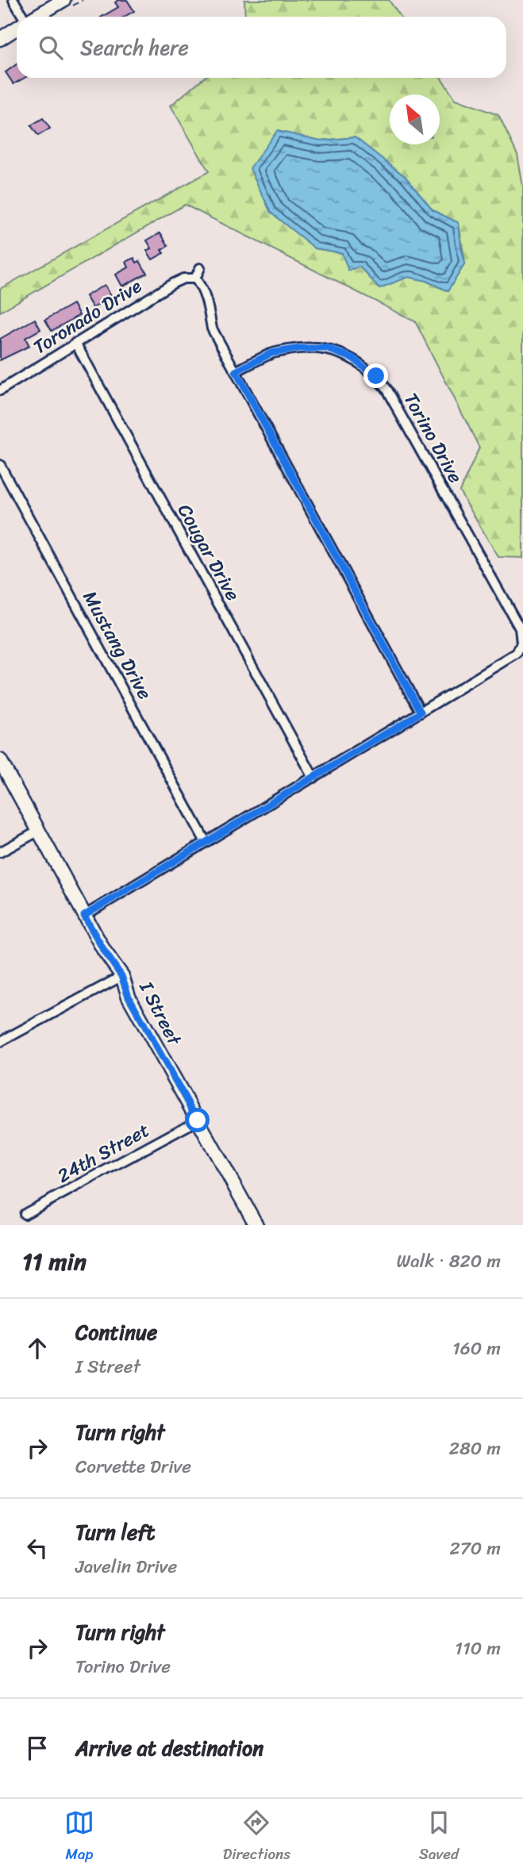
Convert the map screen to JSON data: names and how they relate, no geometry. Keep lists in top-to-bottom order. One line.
{"streets":{"street":["Toronado Drive","Torino Drive","Cougar Drive","Mustang Drive","I Street","24th Street"]},"crossings":[["Toronado Drive","Cougar Drive"],["I Street","24th Street"]],"north":"top left","page":{"search":"Search here","heading":["11 min","Walk · 820 m"],"list":[["Continue","I Street","160 m"],["Turn right","Corvette Drive","280 m"],["Turn left","Javelin Drive","270 m"],["Turn right","Torino Drive","110 m"],"Arrive at destination"],"nav":["Map","Directions","Saved"]}}
